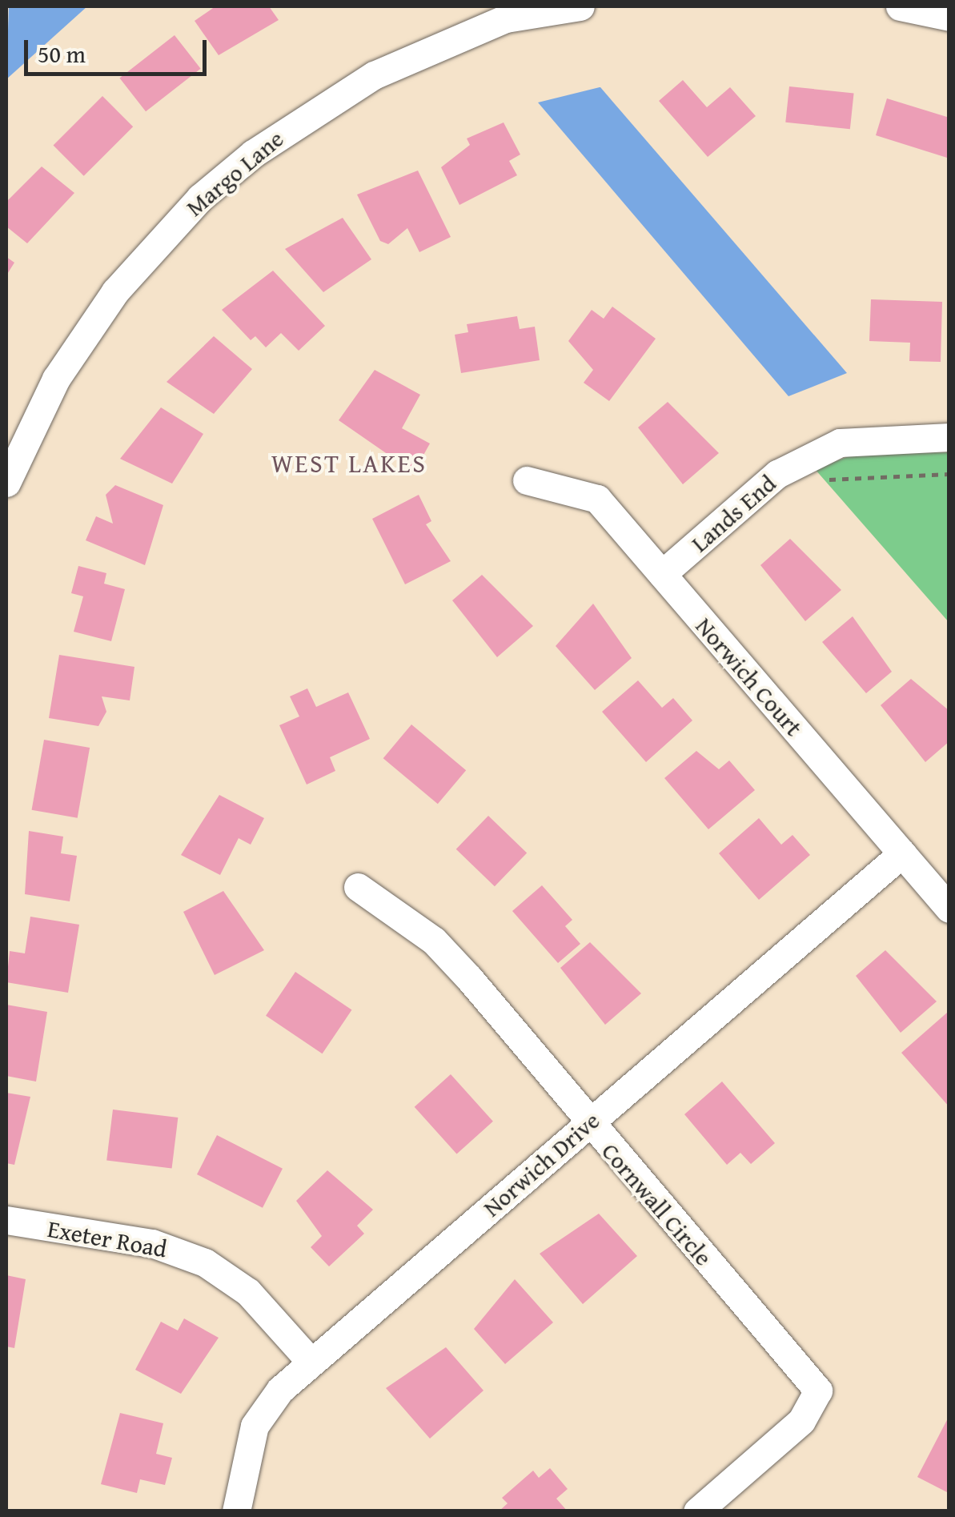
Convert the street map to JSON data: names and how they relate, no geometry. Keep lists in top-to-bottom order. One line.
{"streets":{"street":["Margo Lane","Lands End","Norwich Court","Norwich Drive","Cornwall Circle","Exeter Road"]},"crossings":[["Lands End","Norwich Court"],["Norwich Court","Norwich Drive"],["Norwich Drive","Cornwall Circle"],["Norwich Drive","Exeter Road"]],"districts":["WEST LAKES"],"scale_bar":"50 m"}
